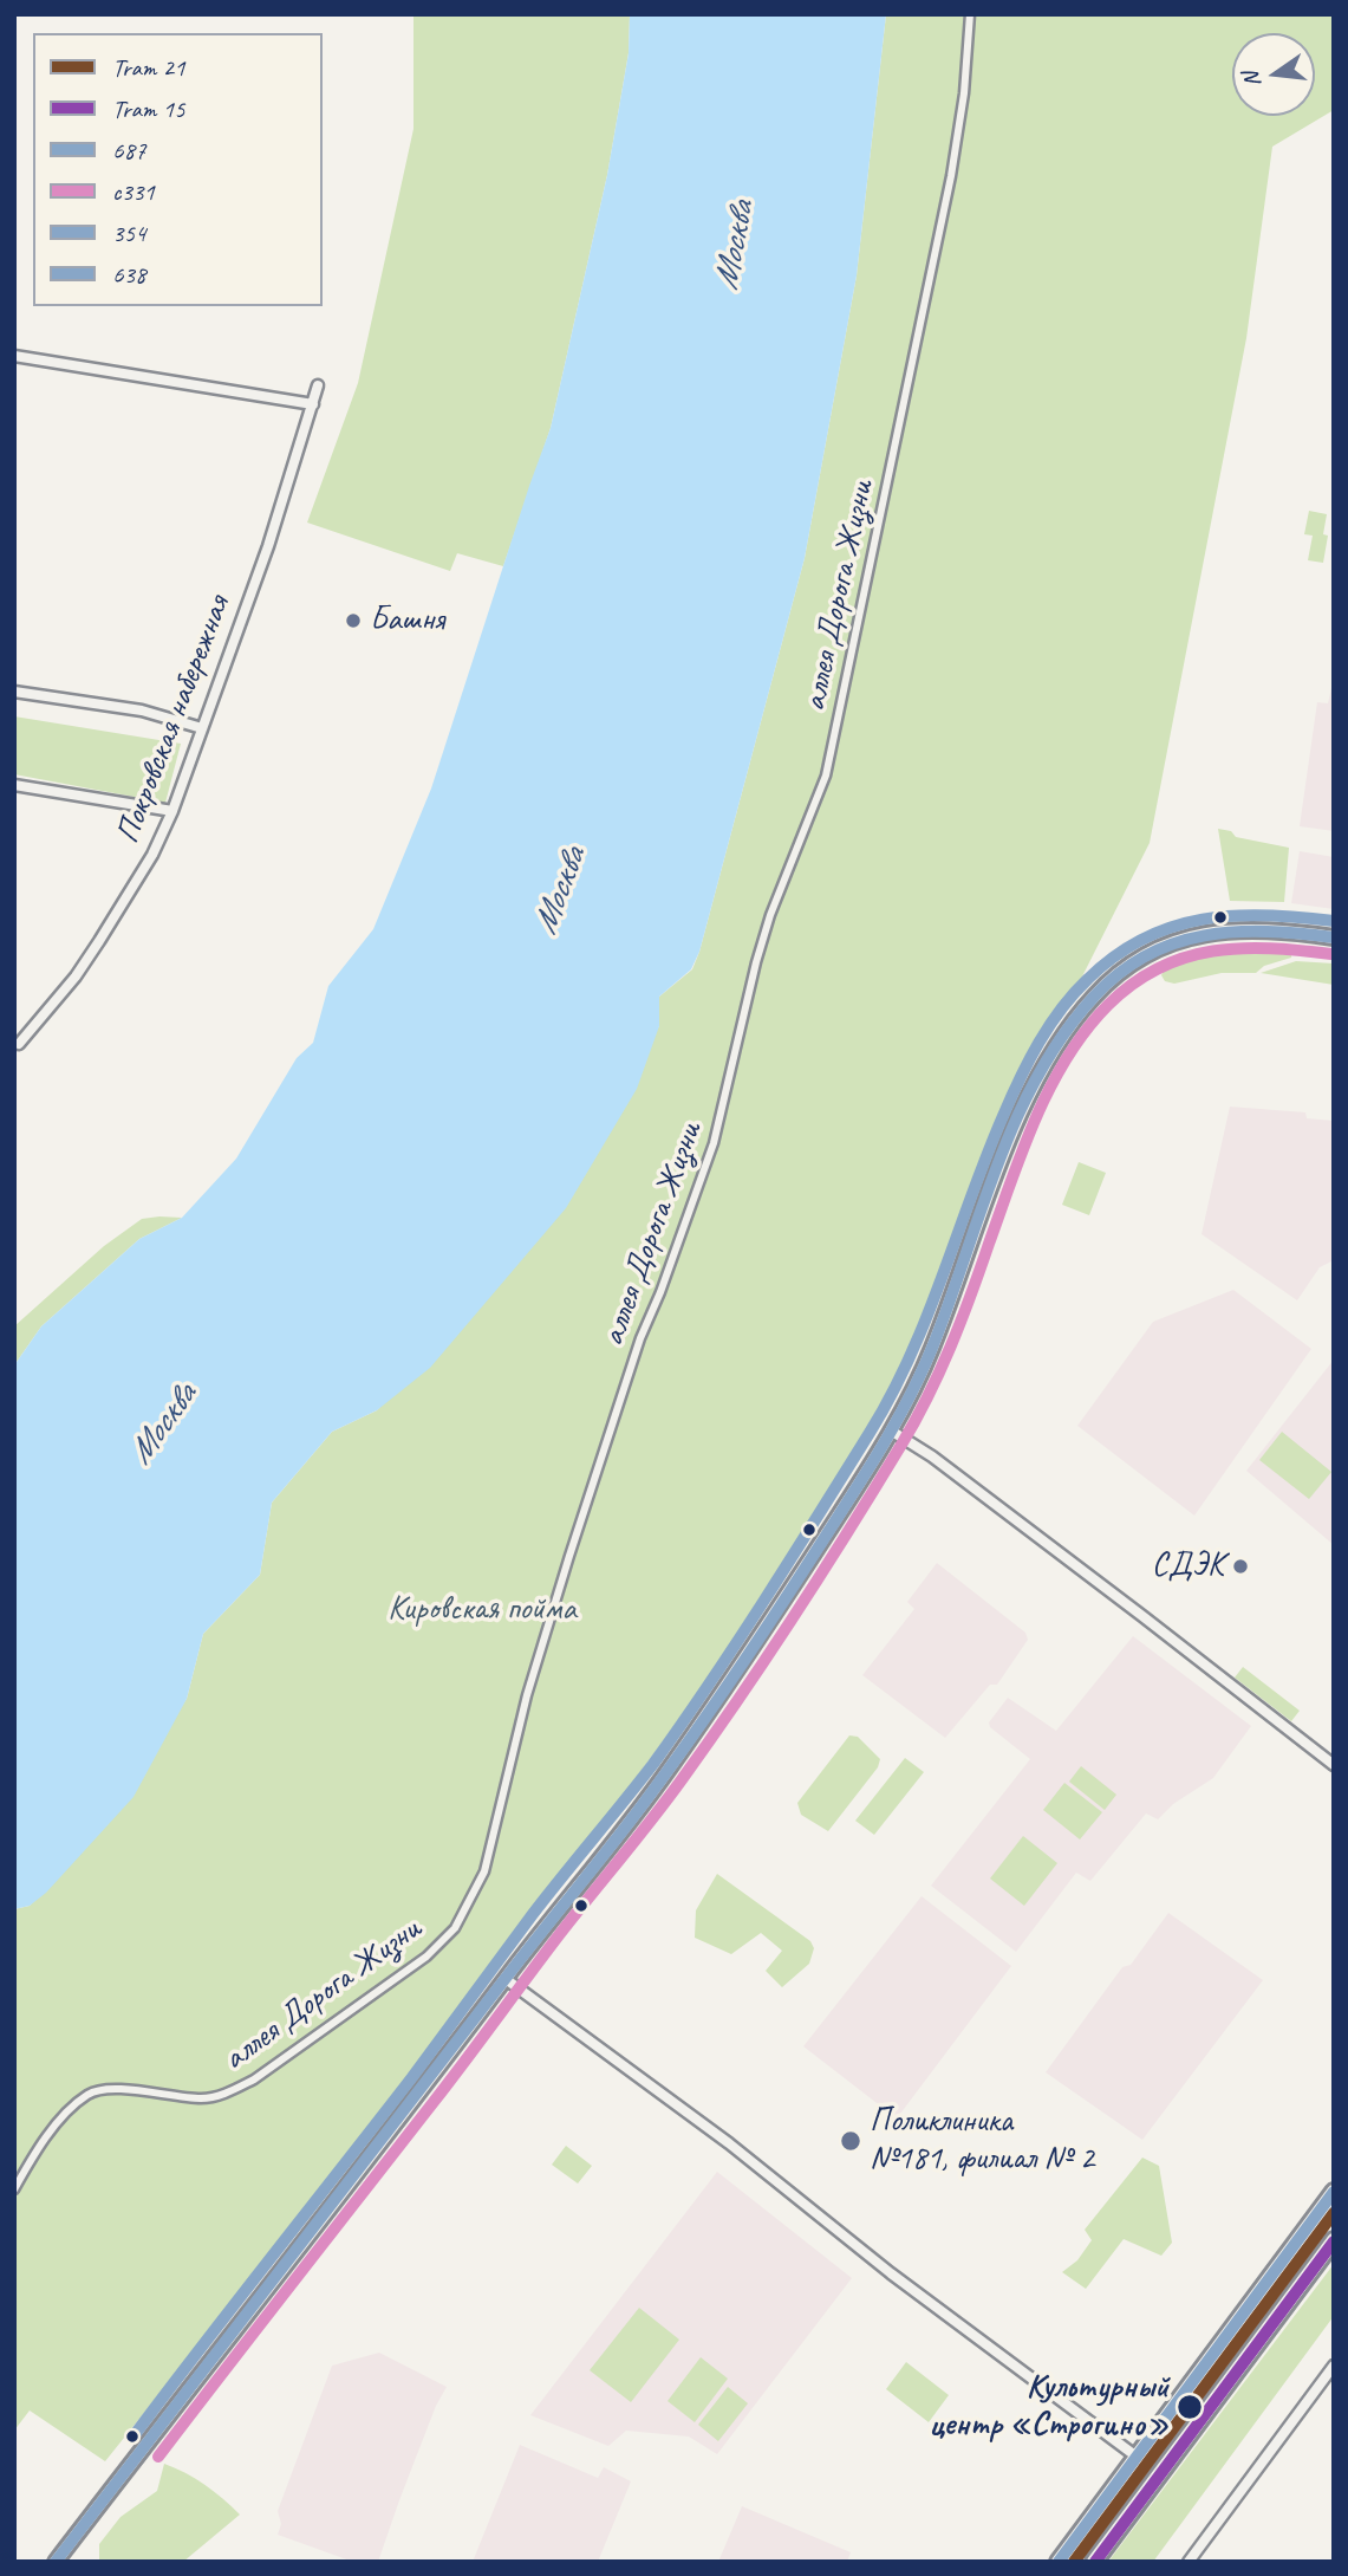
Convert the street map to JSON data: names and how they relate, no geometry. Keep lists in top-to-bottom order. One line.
{"streets":{"street":["аллея Дорога Жизни","Покровская набережная"]},"water":["Москва"],"parks":["Кировская пойма"],"places":["Башня","СДЭК","Поликлиника №181, филиал № 2","Культурный центр «Строгино»"],"lines":["transit line 354","transit line 687","transit line с331","transit line 638","tram line 21","tram line 15"],"legend":["Tram 21","Tram 15","687","с331","354","638"],"north":"left"}
